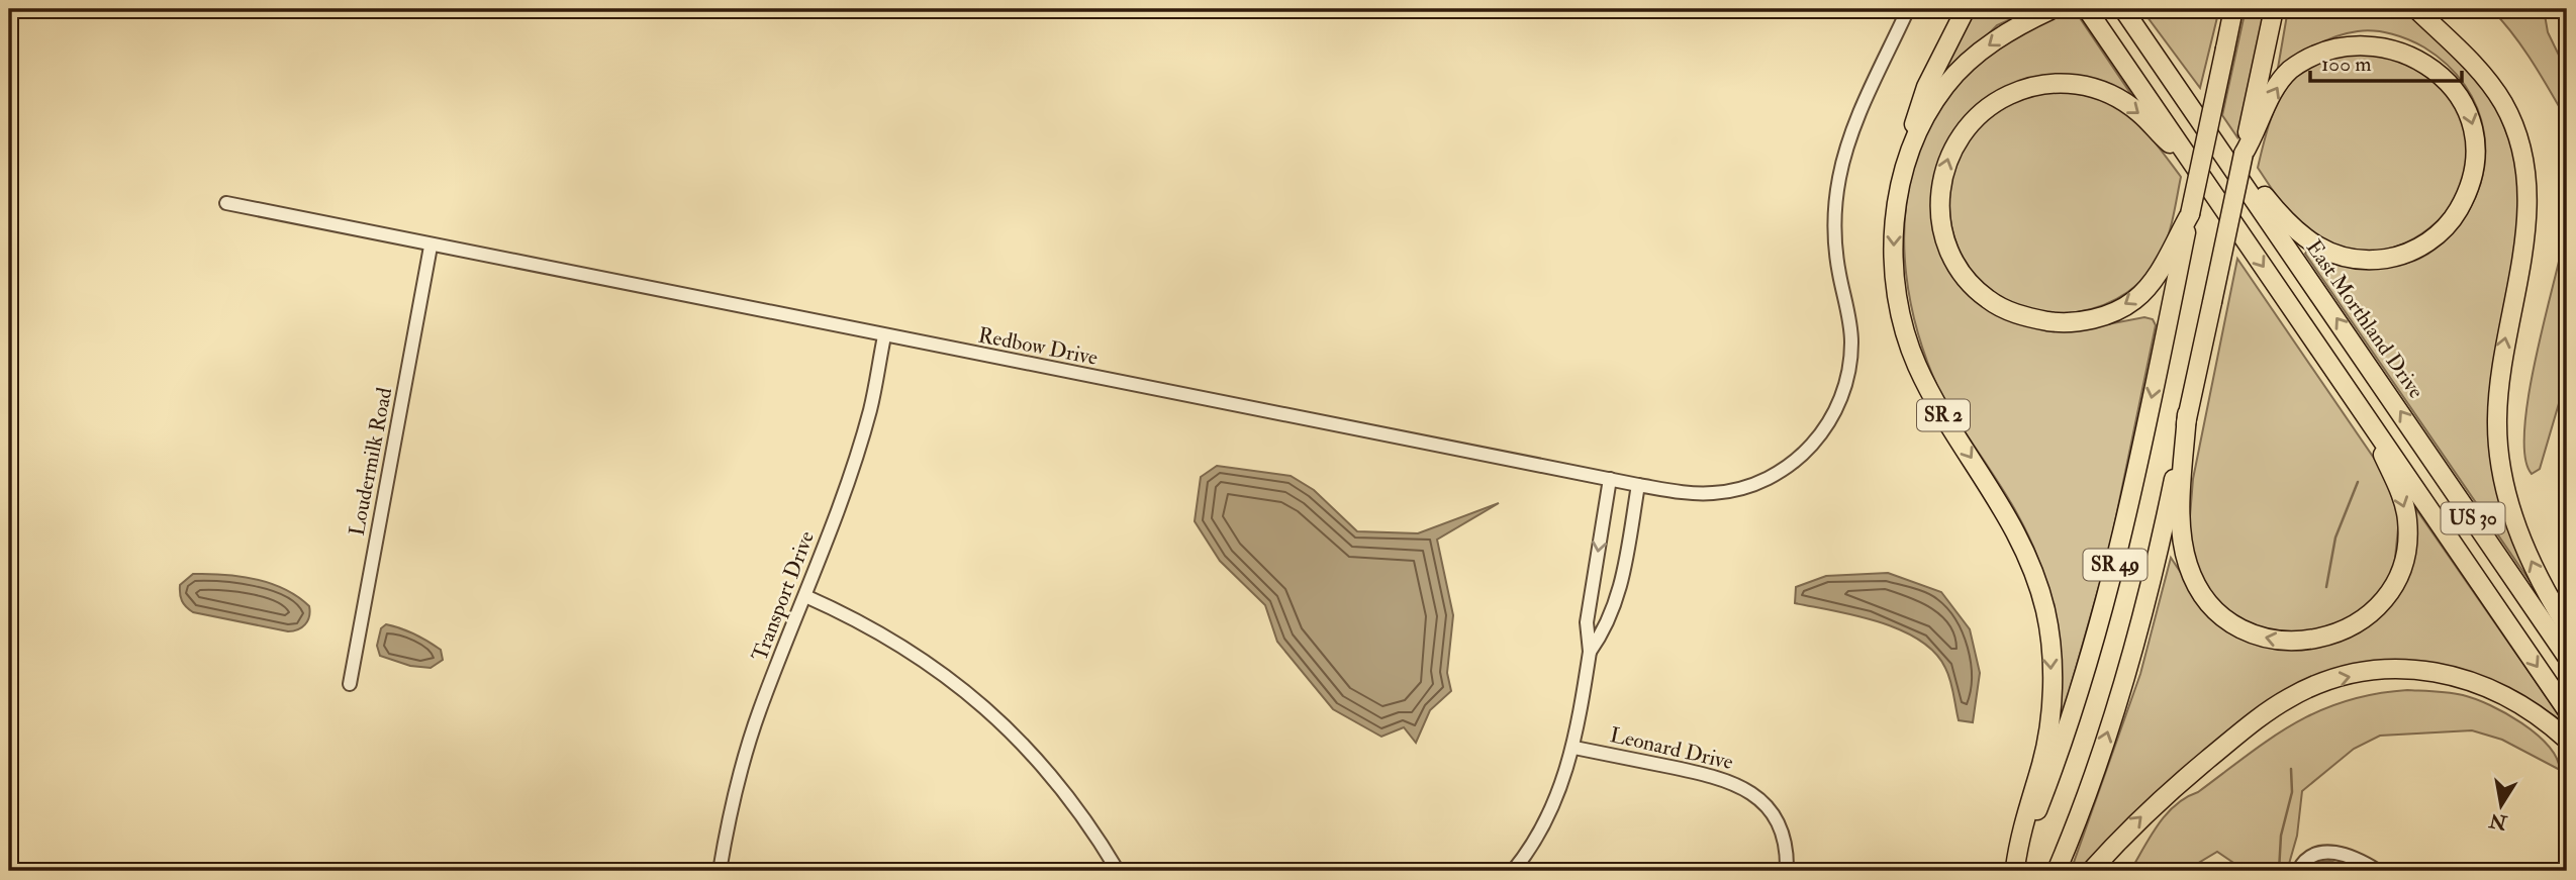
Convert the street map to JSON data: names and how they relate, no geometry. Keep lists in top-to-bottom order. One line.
{"streets":{"highway":["East Morthland Drive","SR 2","US 30","SR 49"],"street":["Redbow Drive","Loudermilk Road","Transport Drive","Leonard Drive"]},"crossings":[["Redbow Drive","Loudermilk Road"],["Redbow Drive","Transport Drive"],["SR 2","SR 49"]],"scale_bar":"100 m","north":"bottom"}
